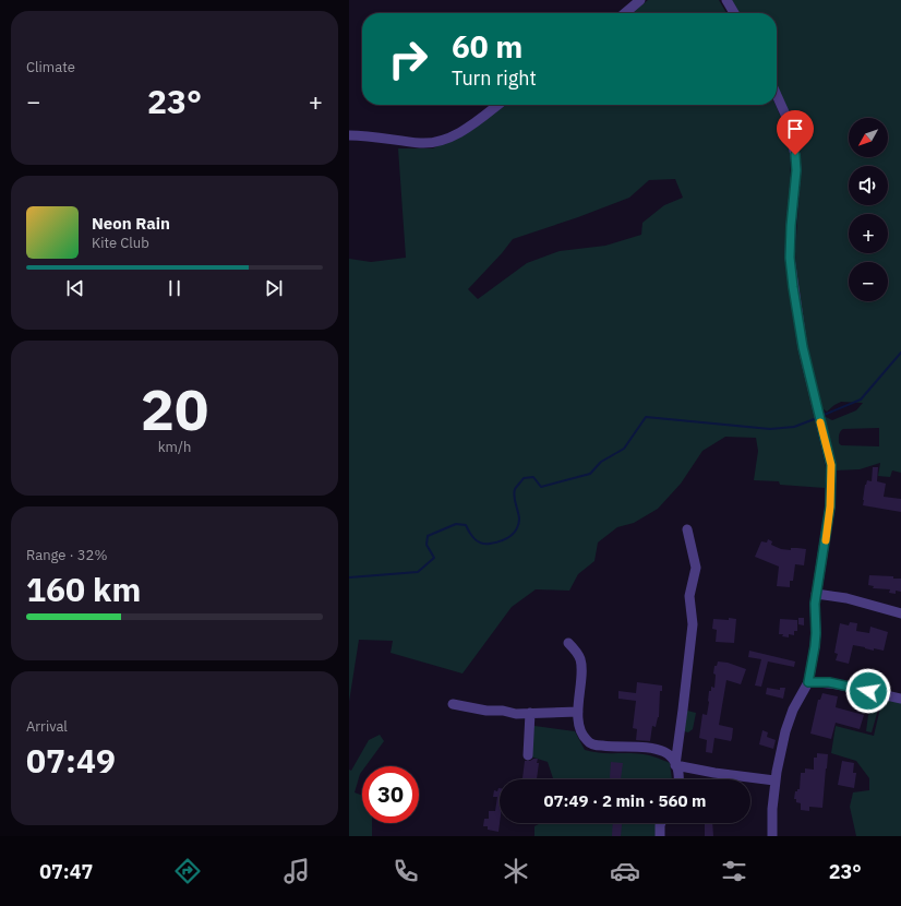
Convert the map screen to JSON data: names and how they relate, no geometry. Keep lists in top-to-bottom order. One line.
{"north":"bottom left","page":{"tile":["Climate",["20","km/h"],["Range · 32%","160 km"],["Arrival","07:49"]],"turn":["60 m","Turn right"],"heat":["−","23°","+"],"map_buttons":["+","−"],"song":["Neon Rain","Kite Club"],"limit":"30","trip":"07:49 · 2 min · 560 m","tabs":["07:47","23°"]}}
